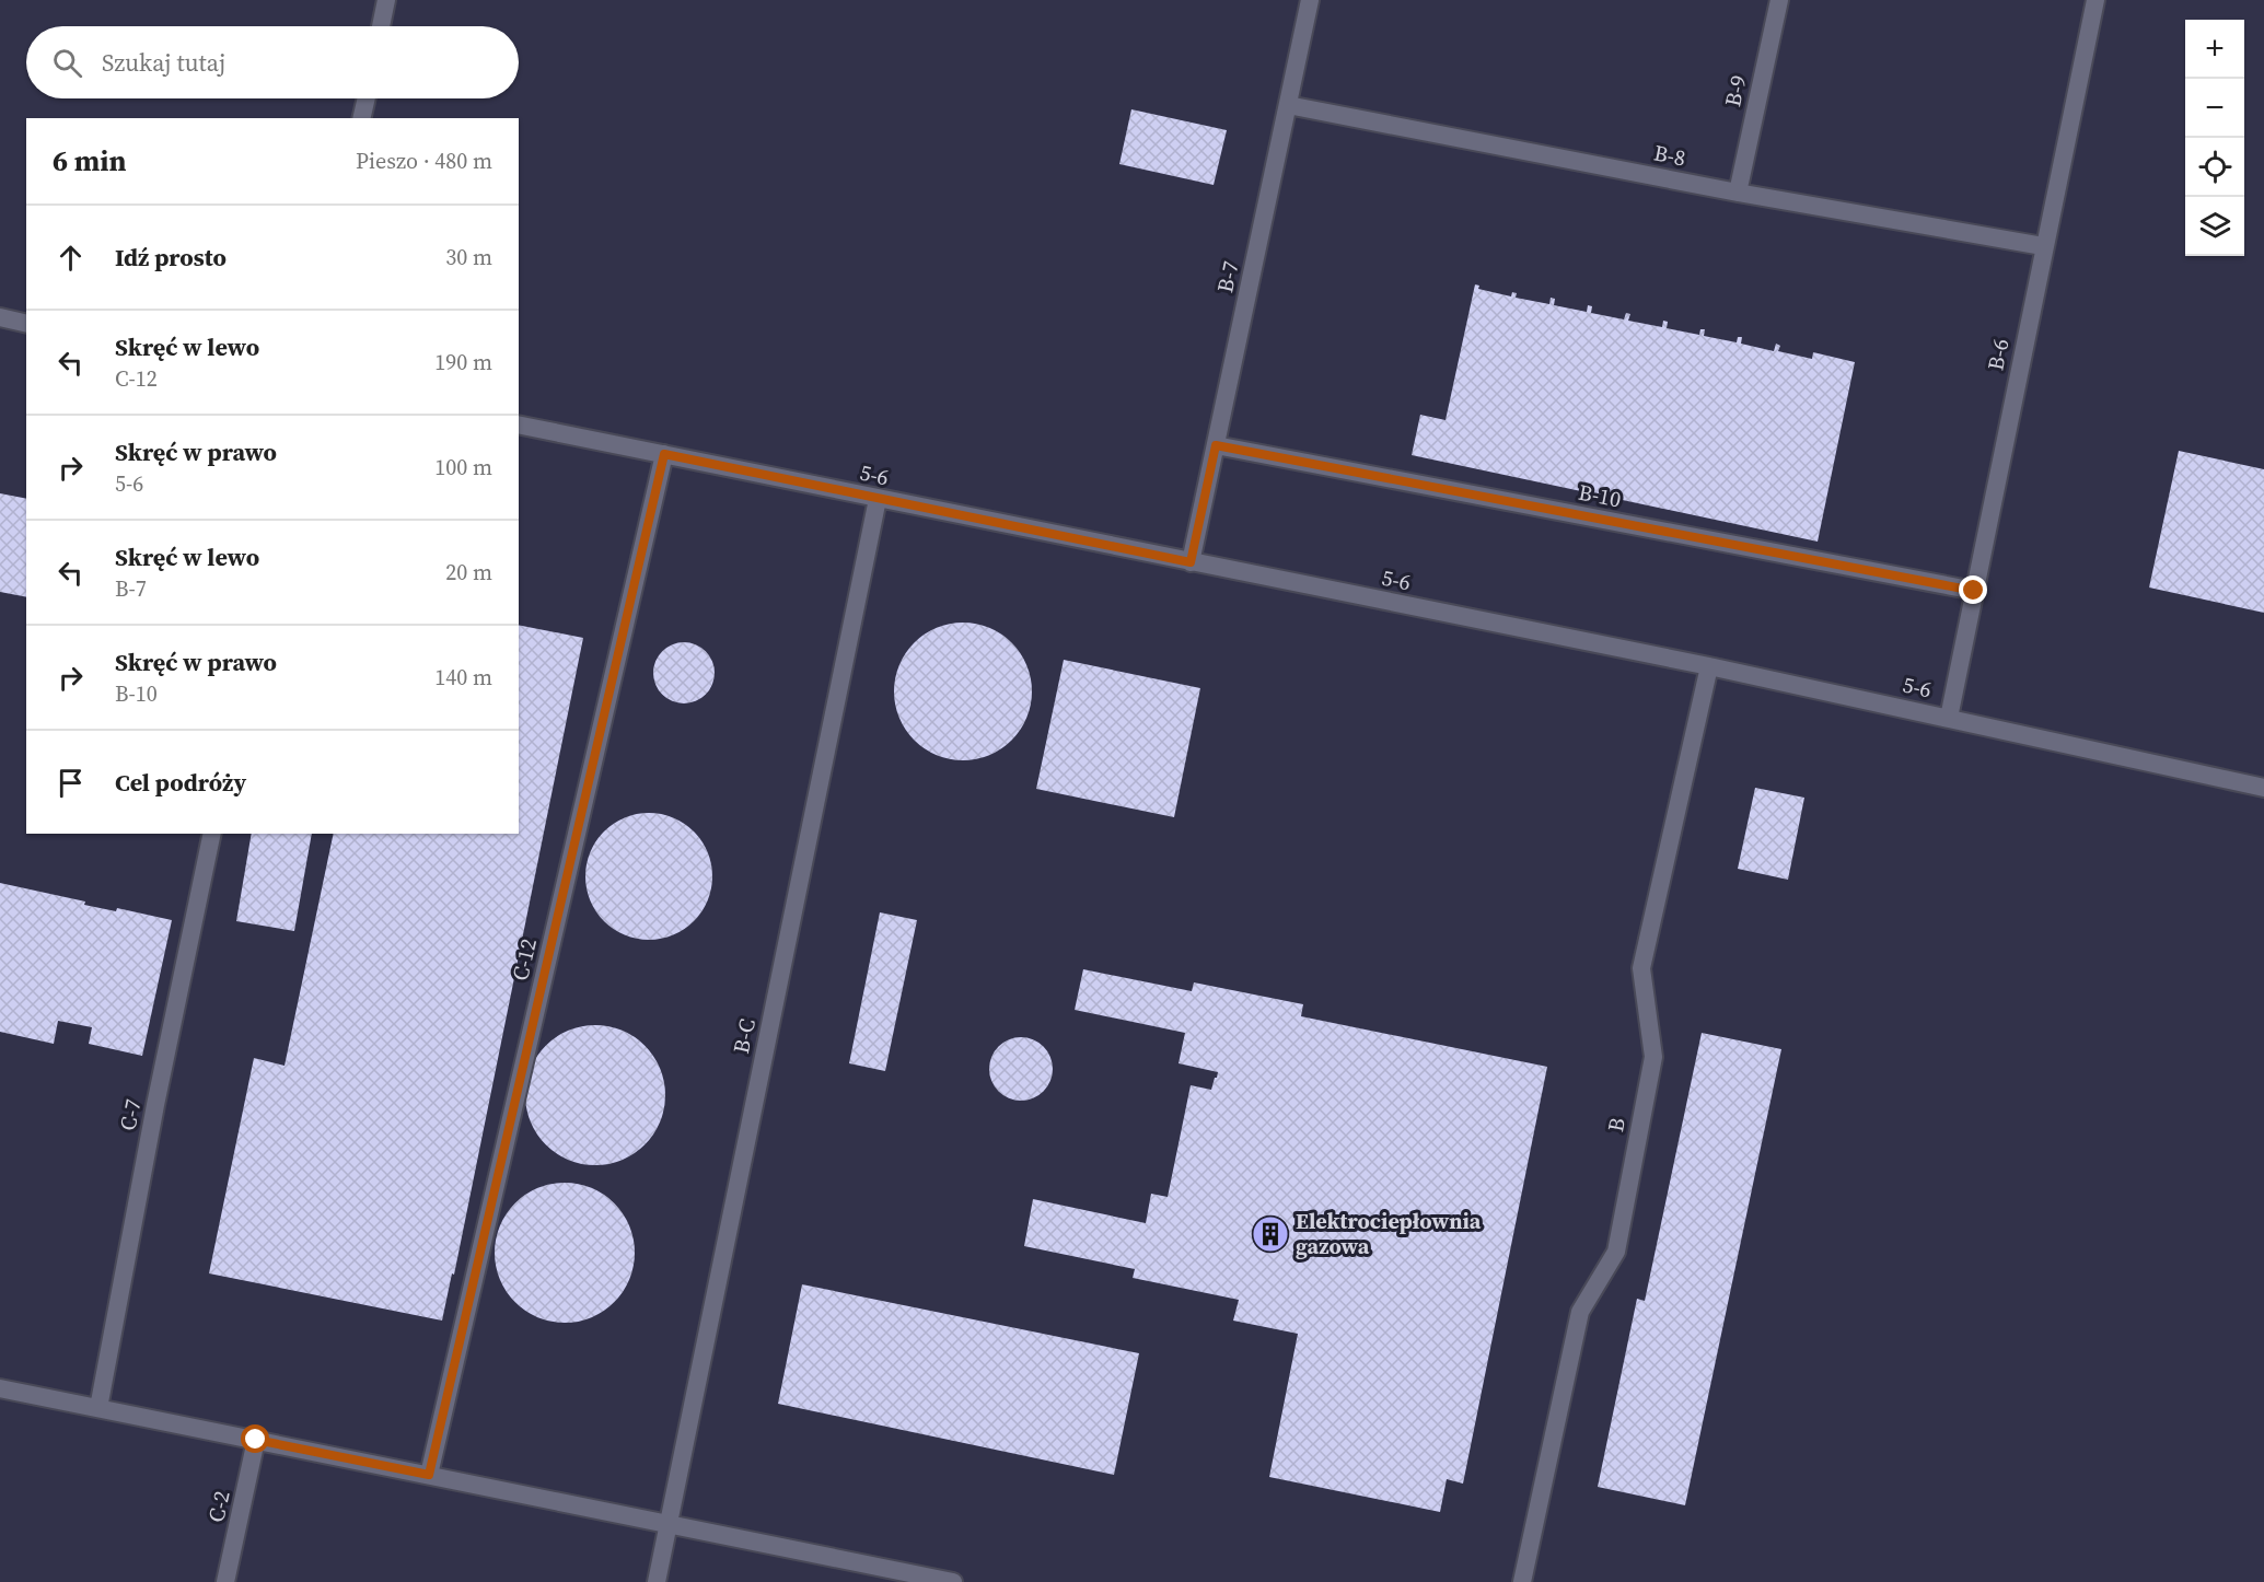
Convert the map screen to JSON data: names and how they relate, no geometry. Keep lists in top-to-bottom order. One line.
{"streets":{"lane":["B-9","B-8","B-7","B-6","5-6","B-10","C-12","B-C","C-7","B","C-2"]},"crossings":[["B-9","B-8"],["B-8","B-7"],["B-8","B-6"],["B-7","5-6"],["B-7","B-10"],["B-6","5-6"],["B-6","B-10"],["5-6","C-12"],["5-6","B-C"],["5-6","B"]],"places":{"building":["Elektrociepłownia gazowa"]},"page":{"map_buttons":["+","−"],"search":"Szukaj tutaj","heading":["6 min","Pieszo · 480 m"],"list":[["Idź prosto","30 m"],["Skręć w lewo","C-12","190 m"],["Skręć w prawo","5-6","100 m"],["Skręć w lewo","B-7","20 m"],["Skręć w prawo","B-10","140 m"],"Cel podróży"]}}
